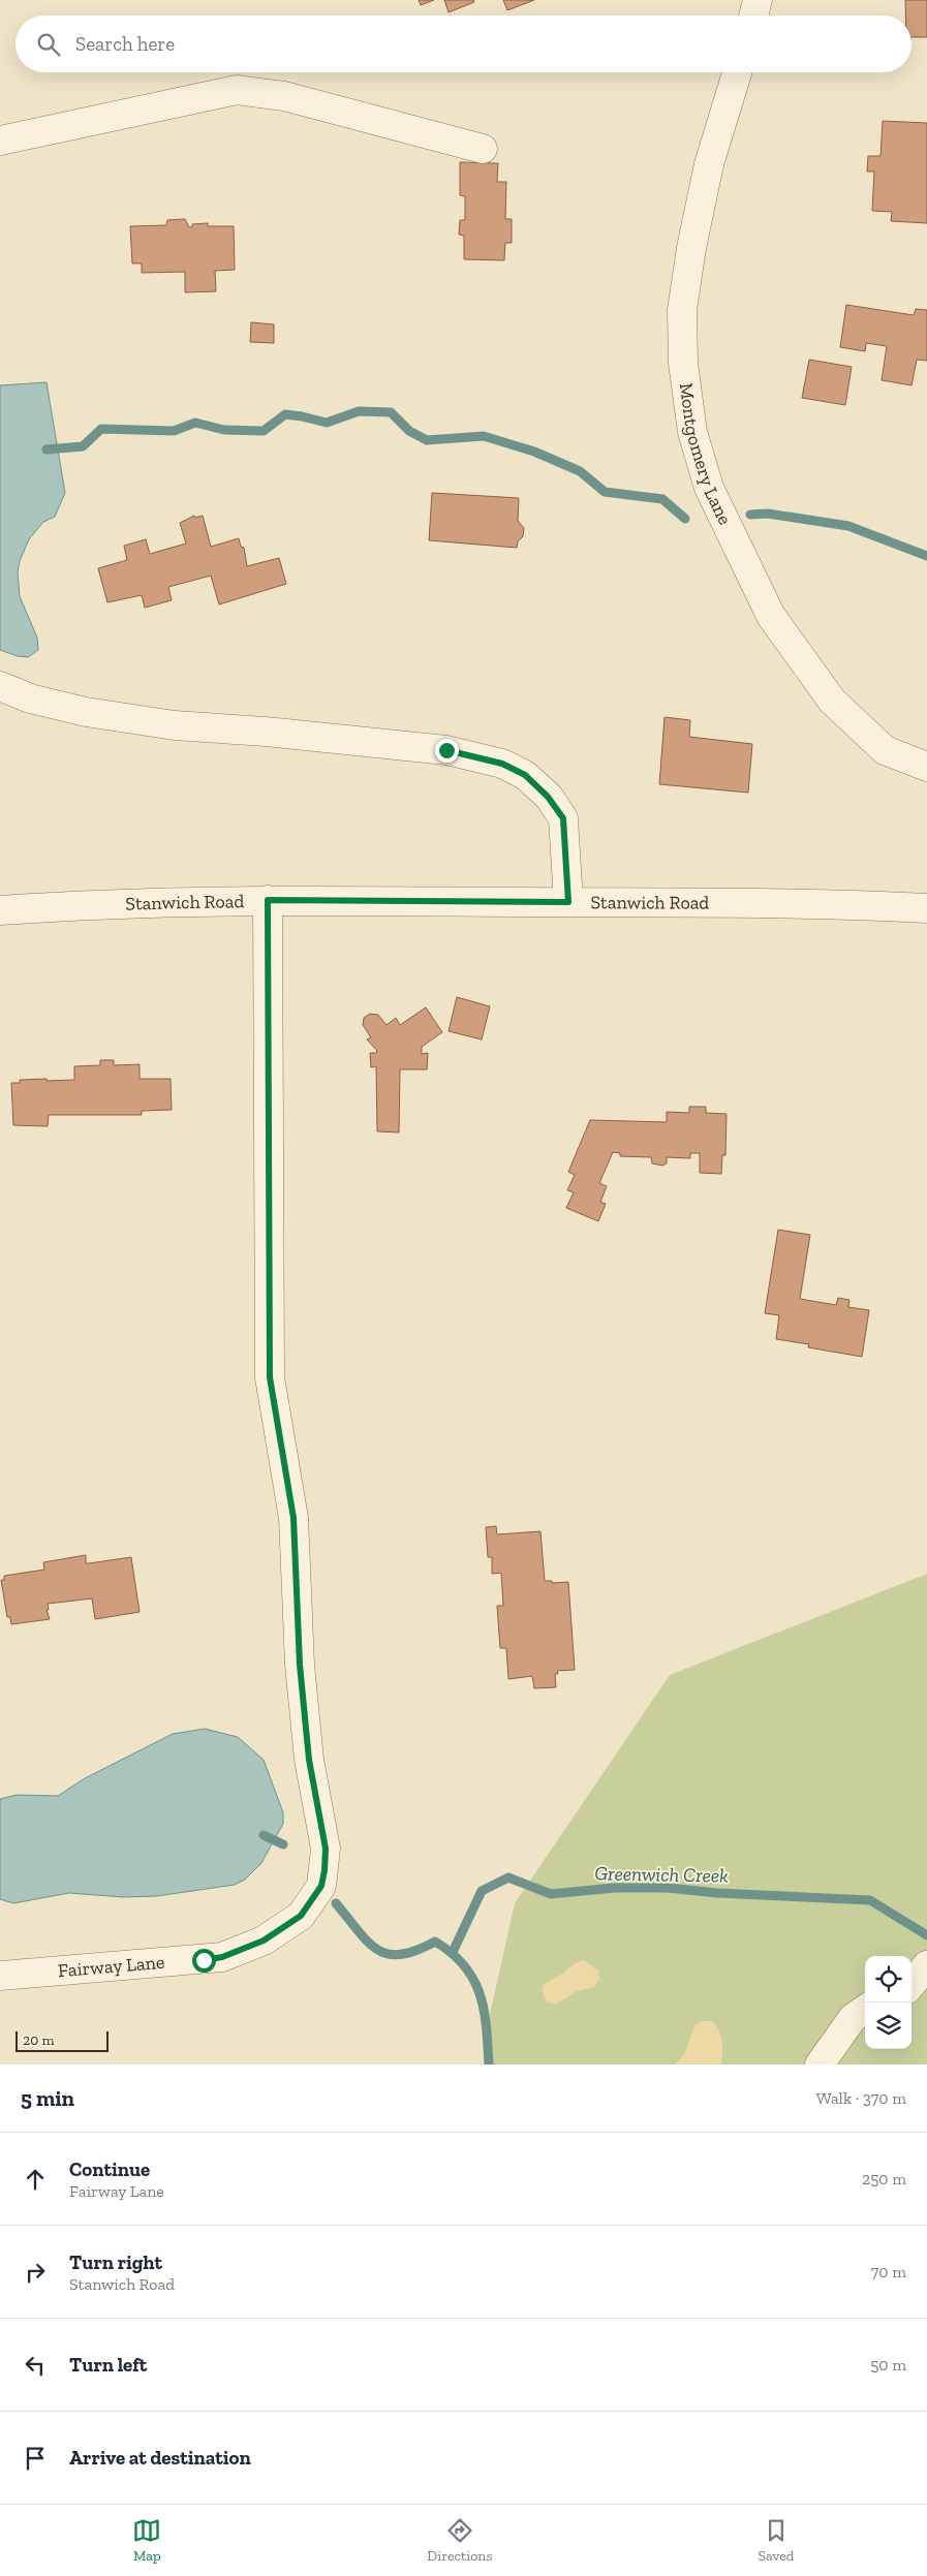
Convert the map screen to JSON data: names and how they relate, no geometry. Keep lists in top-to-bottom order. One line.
{"streets":{"street":["Montgomery Lane","Stanwich Road","Fairway Lane"]},"crossings":[["Stanwich Road","Fairway Lane"]],"water":["Greenwich Creek"],"scale_bar":"20 m","page":{"search":"Search here","scale":"20 m","heading":["5 min","Walk · 370 m"],"list":[["Continue","Fairway Lane","250 m"],["Turn right","Stanwich Road","70 m"],["Turn left","50 m"],"Arrive at destination"],"nav":["Map","Directions","Saved"]}}
